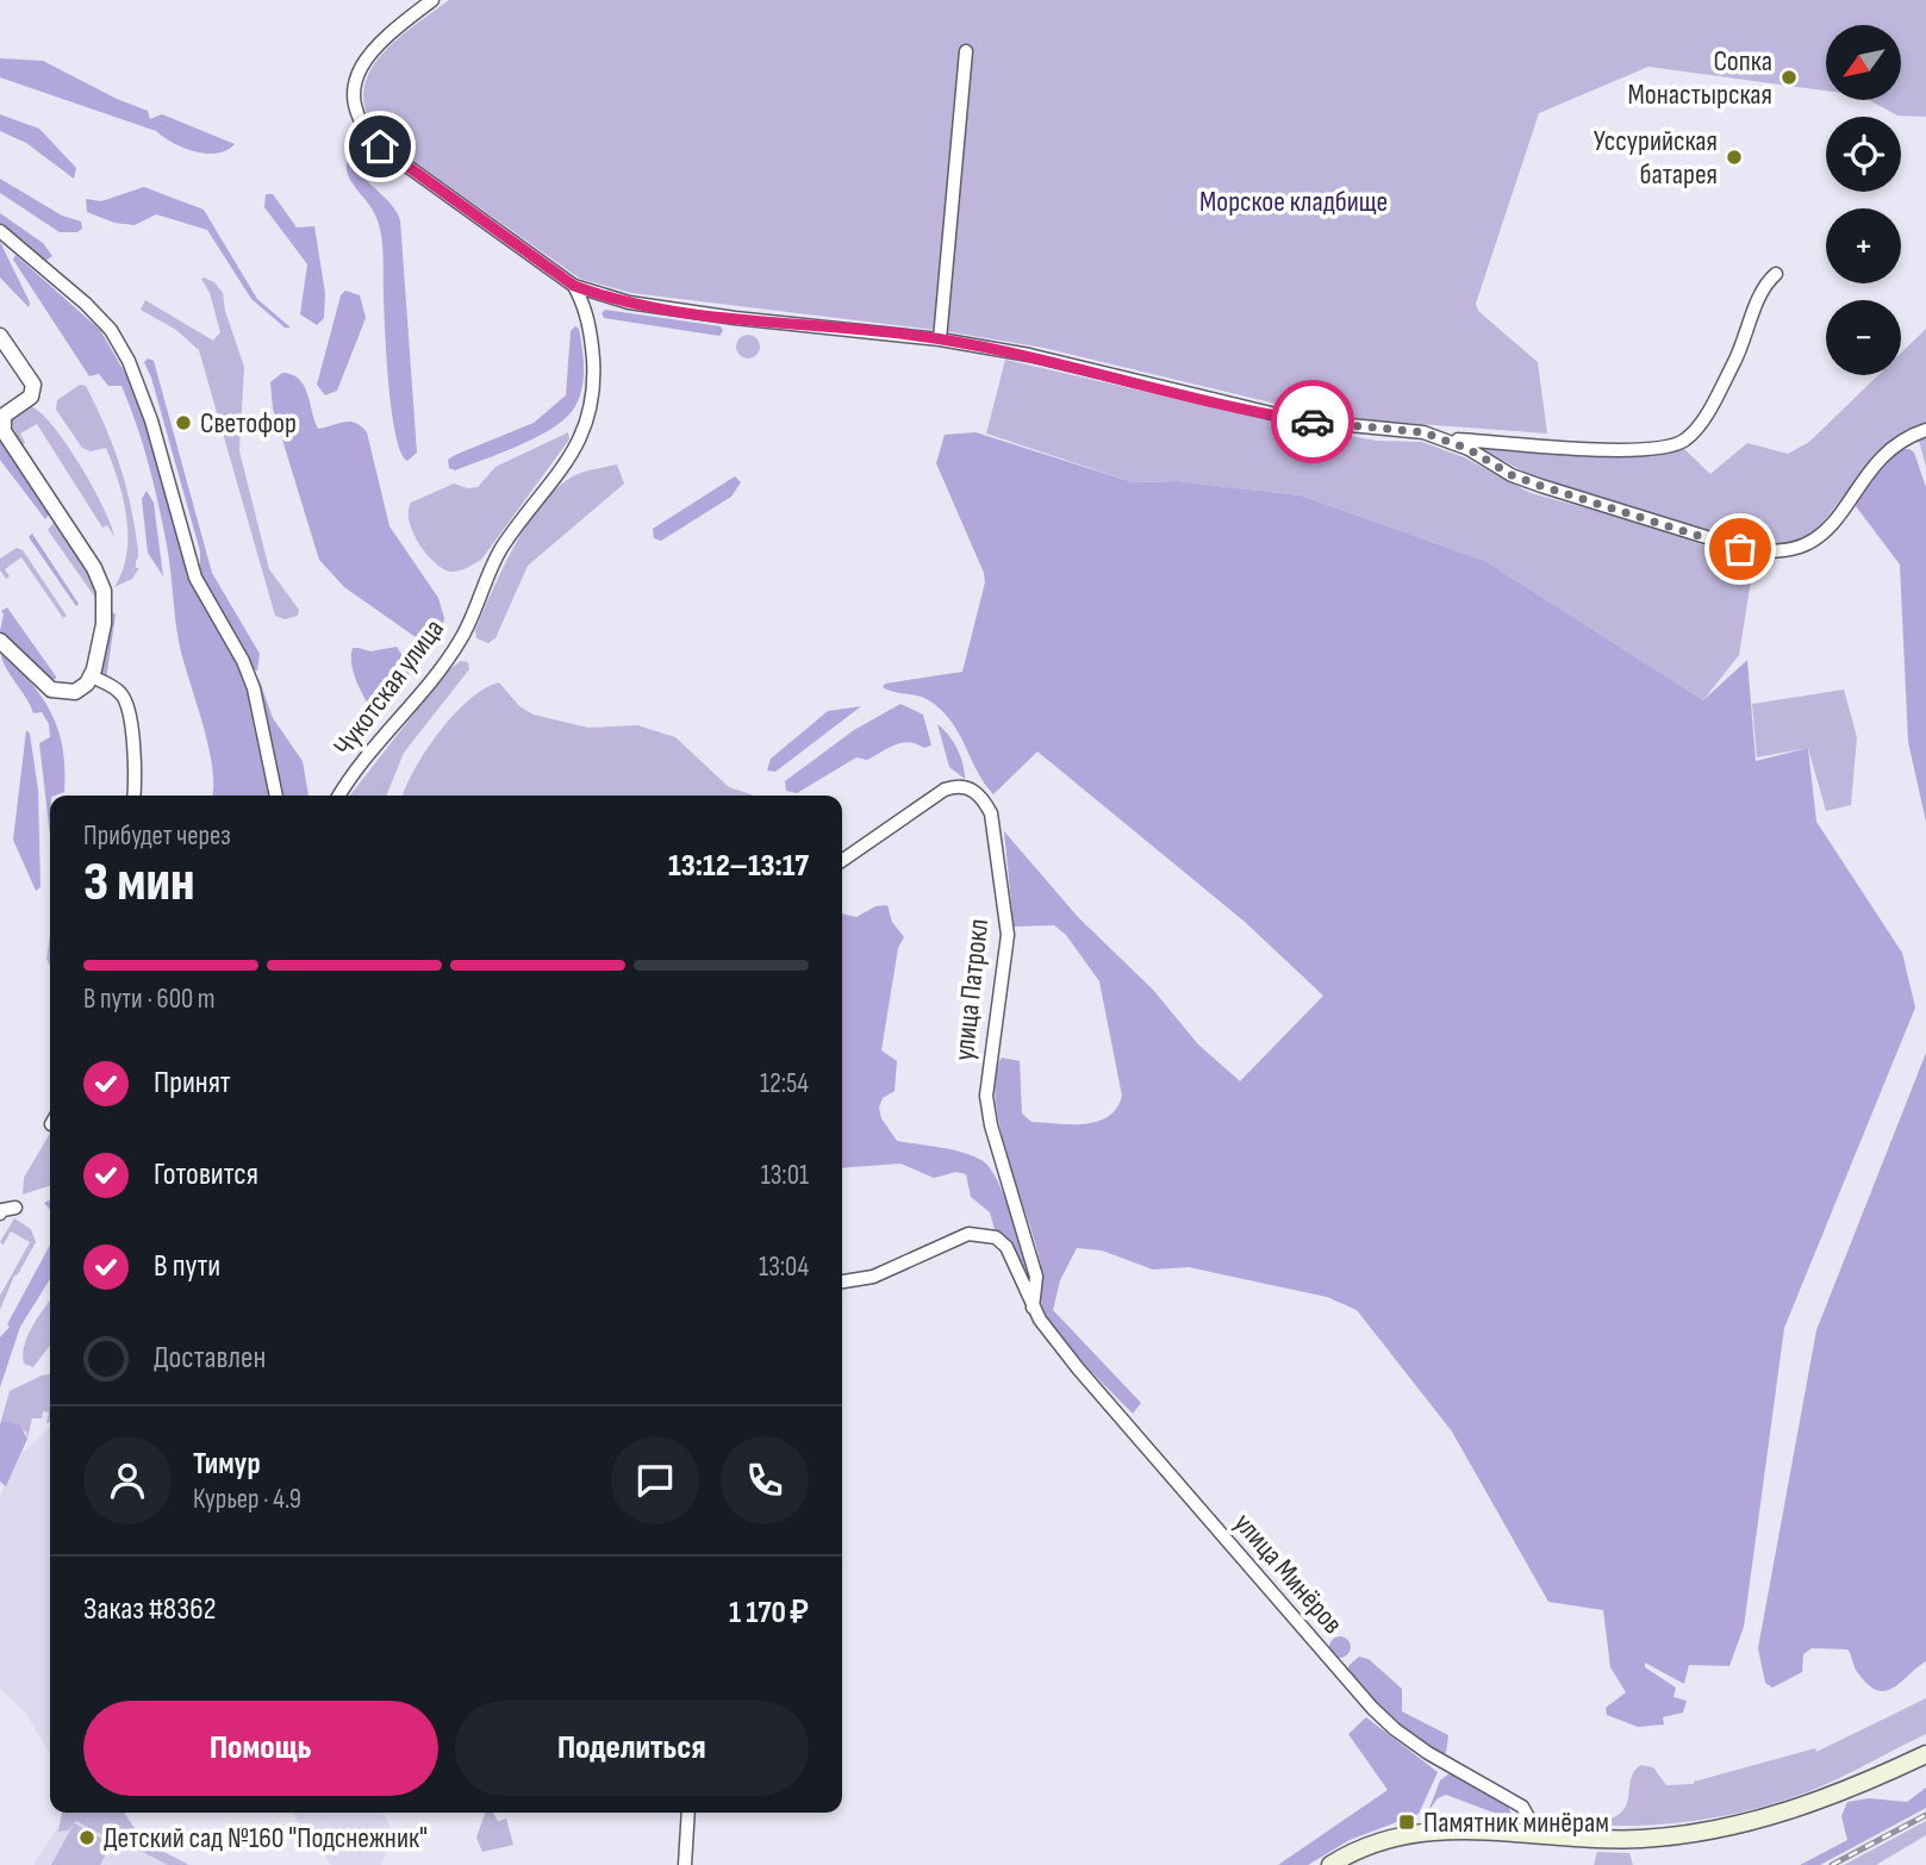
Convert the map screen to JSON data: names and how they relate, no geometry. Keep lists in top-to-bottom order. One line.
{"streets":{"street":["Чукотская улица","улица Патрокл","улица Минёров"]},"crossings":[["улица Патрокл","улица Минёров"]],"parks":["Морское кладбище"],"places":{"other":["Сопка Монастырская","Уссурийская батарея","Светофор","Детский сад №160 \"Подснежник\""],"transit":["Памятник минёрам"]},"north":"bottom left","page":{"map_buttons":["+","−"],"heading":["3 мин","Прибудет через","13:12–13:17"],"panel":["Тимур","Курьер · 4.9","Заказ #8362","1 170 ₽"],"bar":"В пути · 600 m","list":[["Принят","12:54"],["Готовится","13:01"],["В пути","13:04"],"Доставлен"],"buttons":["Помощь","Поделиться"]}}
